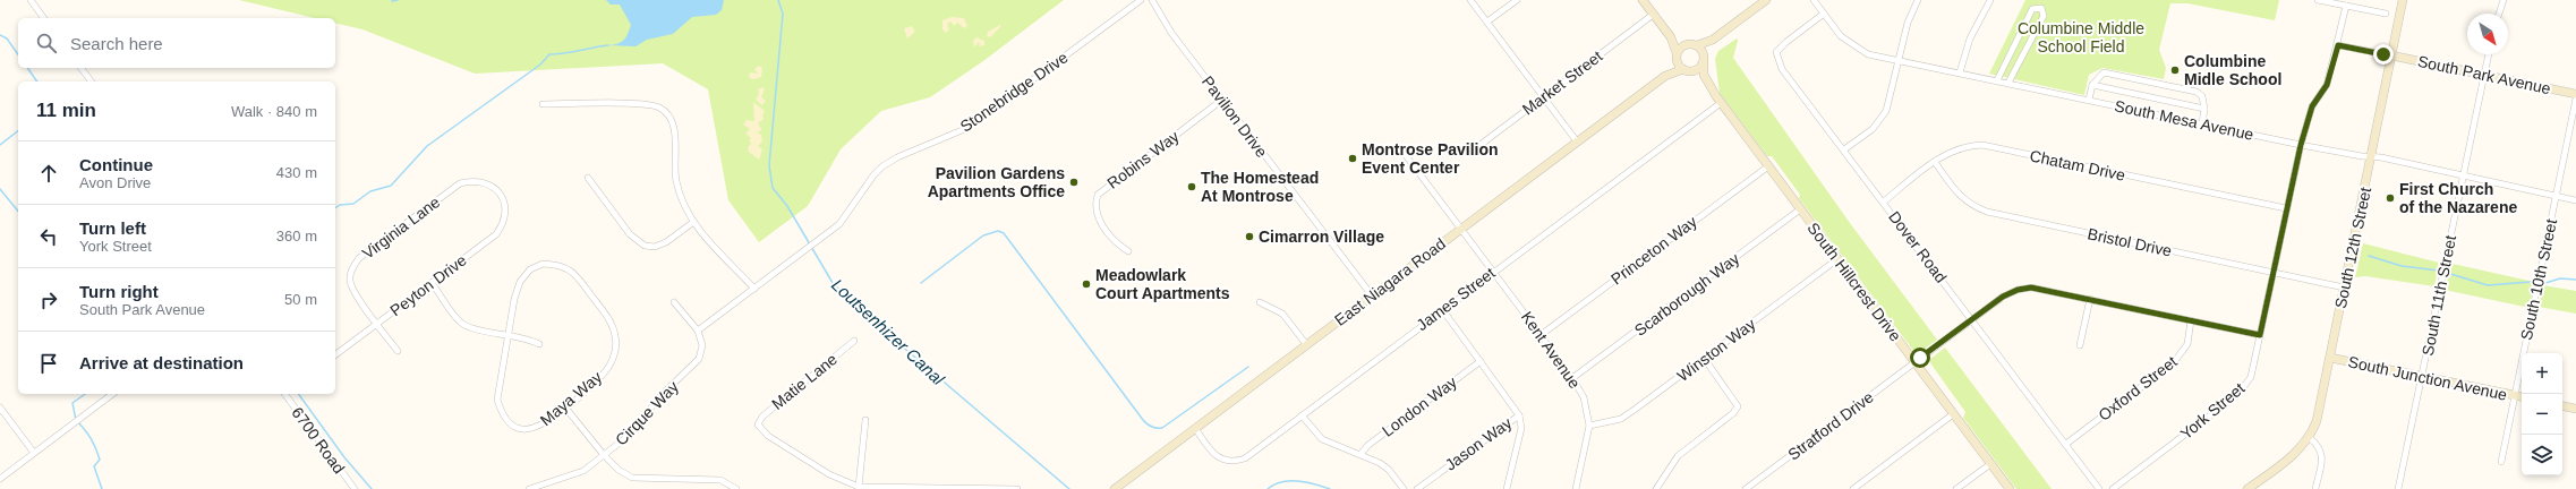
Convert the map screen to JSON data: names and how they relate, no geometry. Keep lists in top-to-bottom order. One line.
{"streets":{"street":["South Park Avenue","Market Street","Stonebridge Drive","Pavilion Drive","South Mesa Avenue","Robins Way","Chatam Drive","Virginia Lane","Bristol Drive","Dover Road","South 12th Street","Princeton Way","South 10th Street","East Niagara Road","South Hillcrest Drive","Peyton Drive","Scarborough Way","South 11th Street","James Street","Kent Avenue","Winston Way","South Junction Avenue","Matie Lane","Oxford Street","Maya Way","London Way","York Street","Cirque Way","Stratford Drive","6700 Road","Jason Way"]},"crossings":[["South Park Avenue","South 12th Street"],["South Park Avenue","South 11th Street"],["South Park Avenue","York Street"],["Stonebridge Drive","Cirque Way"],["Pavilion Drive","Robins Way"],["Pavilion Drive","East Niagara Road"],["South Mesa Avenue","Dover Road"],["South Mesa Avenue","South 12th Street"],["South Mesa Avenue","South 10th Street"],["South Mesa Avenue","South 11th Street"],["South Mesa Avenue","York Street"],["Chatam Drive","Bristol Drive"],["Chatam Drive","Dover Road"],["Chatam Drive","York Street"],["Virginia Lane","Peyton Drive"],["Bristol Drive","South 12th Street"],["Bristol Drive","York Street"],["Dover Road","Oxford Street"],["Dover Road","Stratford Drive"],["South 12th Street","South Junction Avenue"],["Princeton Way","South Hillcrest Drive"],["Princeton Way","Kent Avenue"],["South 10th Street","South Junction Avenue"],["East Niagara Road","South Hillcrest Drive"],["East Niagara Road","James Street"],["East Niagara Road","Kent Avenue"],["South Hillcrest Drive","Scarborough Way"],["South Hillcrest Drive","James Street"],["South Hillcrest Drive","Winston Way"],["South Hillcrest Drive","Stratford Drive"],["Scarborough Way","Kent Avenue"],["South 11th Street","South Junction Avenue"],["James Street","Kent Avenue"],["Kent Avenue","Winston Way"],["Oxford Street","Stratford Drive"],["York Street","Stratford Drive"]],"water":["Loutsenhizer Canal"],"parks":["Columbine Middle School Field"],"places":["Columbine Midle School","Montrose Pavilion Event Center","Pavilion Gardens Apartments Office","The Homestead At Montrose","First Church of the Nazarene","Cimarron Village","Meadowlark Court Apartments"],"north":"bottom right","page":{"search":"Search here","heading":["11 min","Walk · 840 m"],"list":[["Continue","Avon Drive","430 m"],["Turn left","York Street","360 m"],["Turn right","South Park Avenue","50 m"],"Arrive at destination"],"map_buttons":["+","−"]}}
